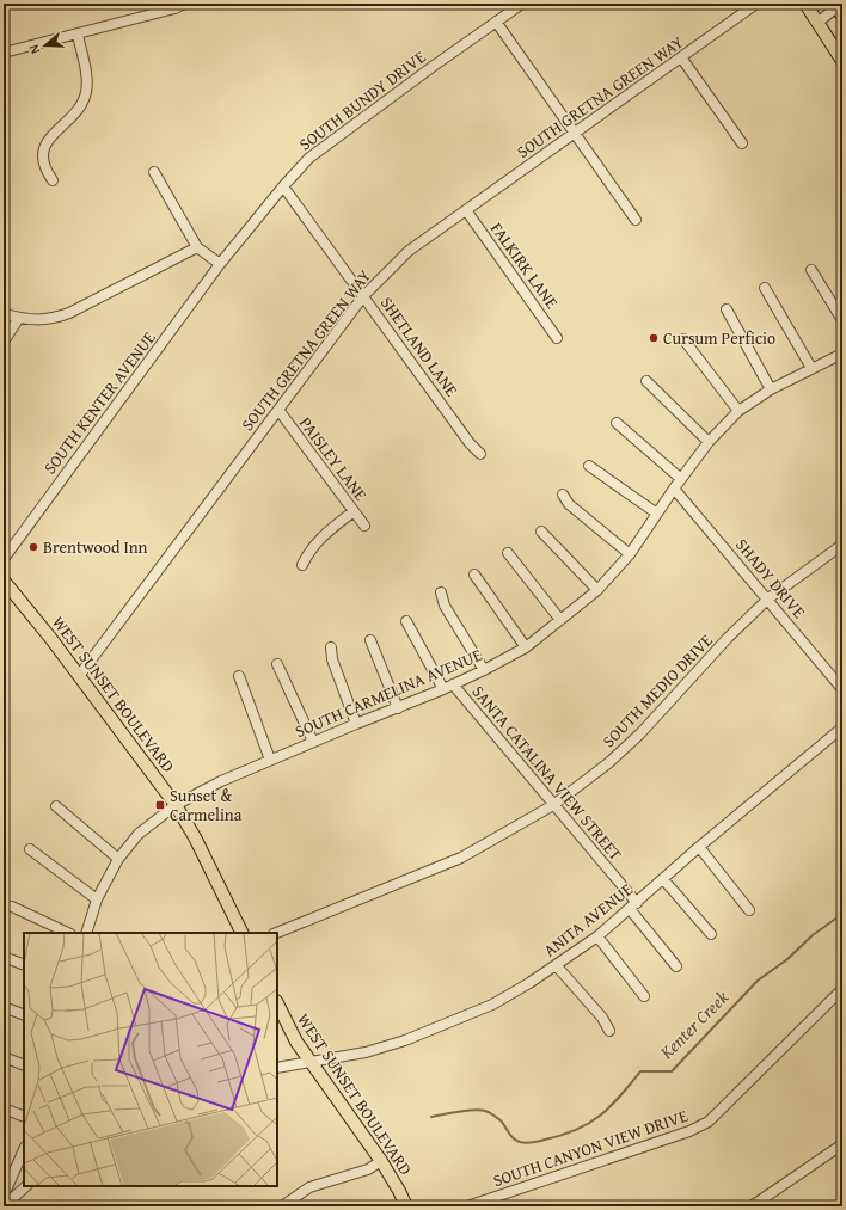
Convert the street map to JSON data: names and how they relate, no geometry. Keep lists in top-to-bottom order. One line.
{"streets":{"main road":["WEST SUNSET BOULEVARD"],"street":["SOUTH GRETNA GREEN WAY","SOUTH BUNDY DRIVE","FALKIRK LANE","SHETLAND LANE","SOUTH KENTER AVENUE","PAISLEY LANE","SHADY DRIVE","SOUTH MEDIO DRIVE","SOUTH CARMELINA AVENUE","SANTA CATALINA VIEW STREET","ANITA AVENUE","SOUTH CANYON VIEW DRIVE"]},"crossings":[["SOUTH GRETNA GREEN WAY","FALKIRK LANE"],["SOUTH GRETNA GREEN WAY","SHETLAND LANE"],["SOUTH GRETNA GREEN WAY","PAISLEY LANE"],["SOUTH GRETNA GREEN WAY","WEST SUNSET BOULEVARD"],["SOUTH BUNDY DRIVE","SHETLAND LANE"],["SOUTH BUNDY DRIVE","SOUTH KENTER AVENUE"],["SHADY DRIVE","SOUTH MEDIO DRIVE"],["SHADY DRIVE","SOUTH CARMELINA AVENUE"],["SOUTH MEDIO DRIVE","SANTA CATALINA VIEW STREET"],["SOUTH CARMELINA AVENUE","WEST SUNSET BOULEVARD"],["SOUTH CARMELINA AVENUE","SANTA CATALINA VIEW STREET"],["WEST SUNSET BOULEVARD","ANITA AVENUE"],["SANTA CATALINA VIEW STREET","ANITA AVENUE"]],"water":["Kenter Creek"],"places":{"other":["Cursum Perficio","Brentwood Inn"],"transit":["Sunset & Carmelina"]},"north":"left"}
